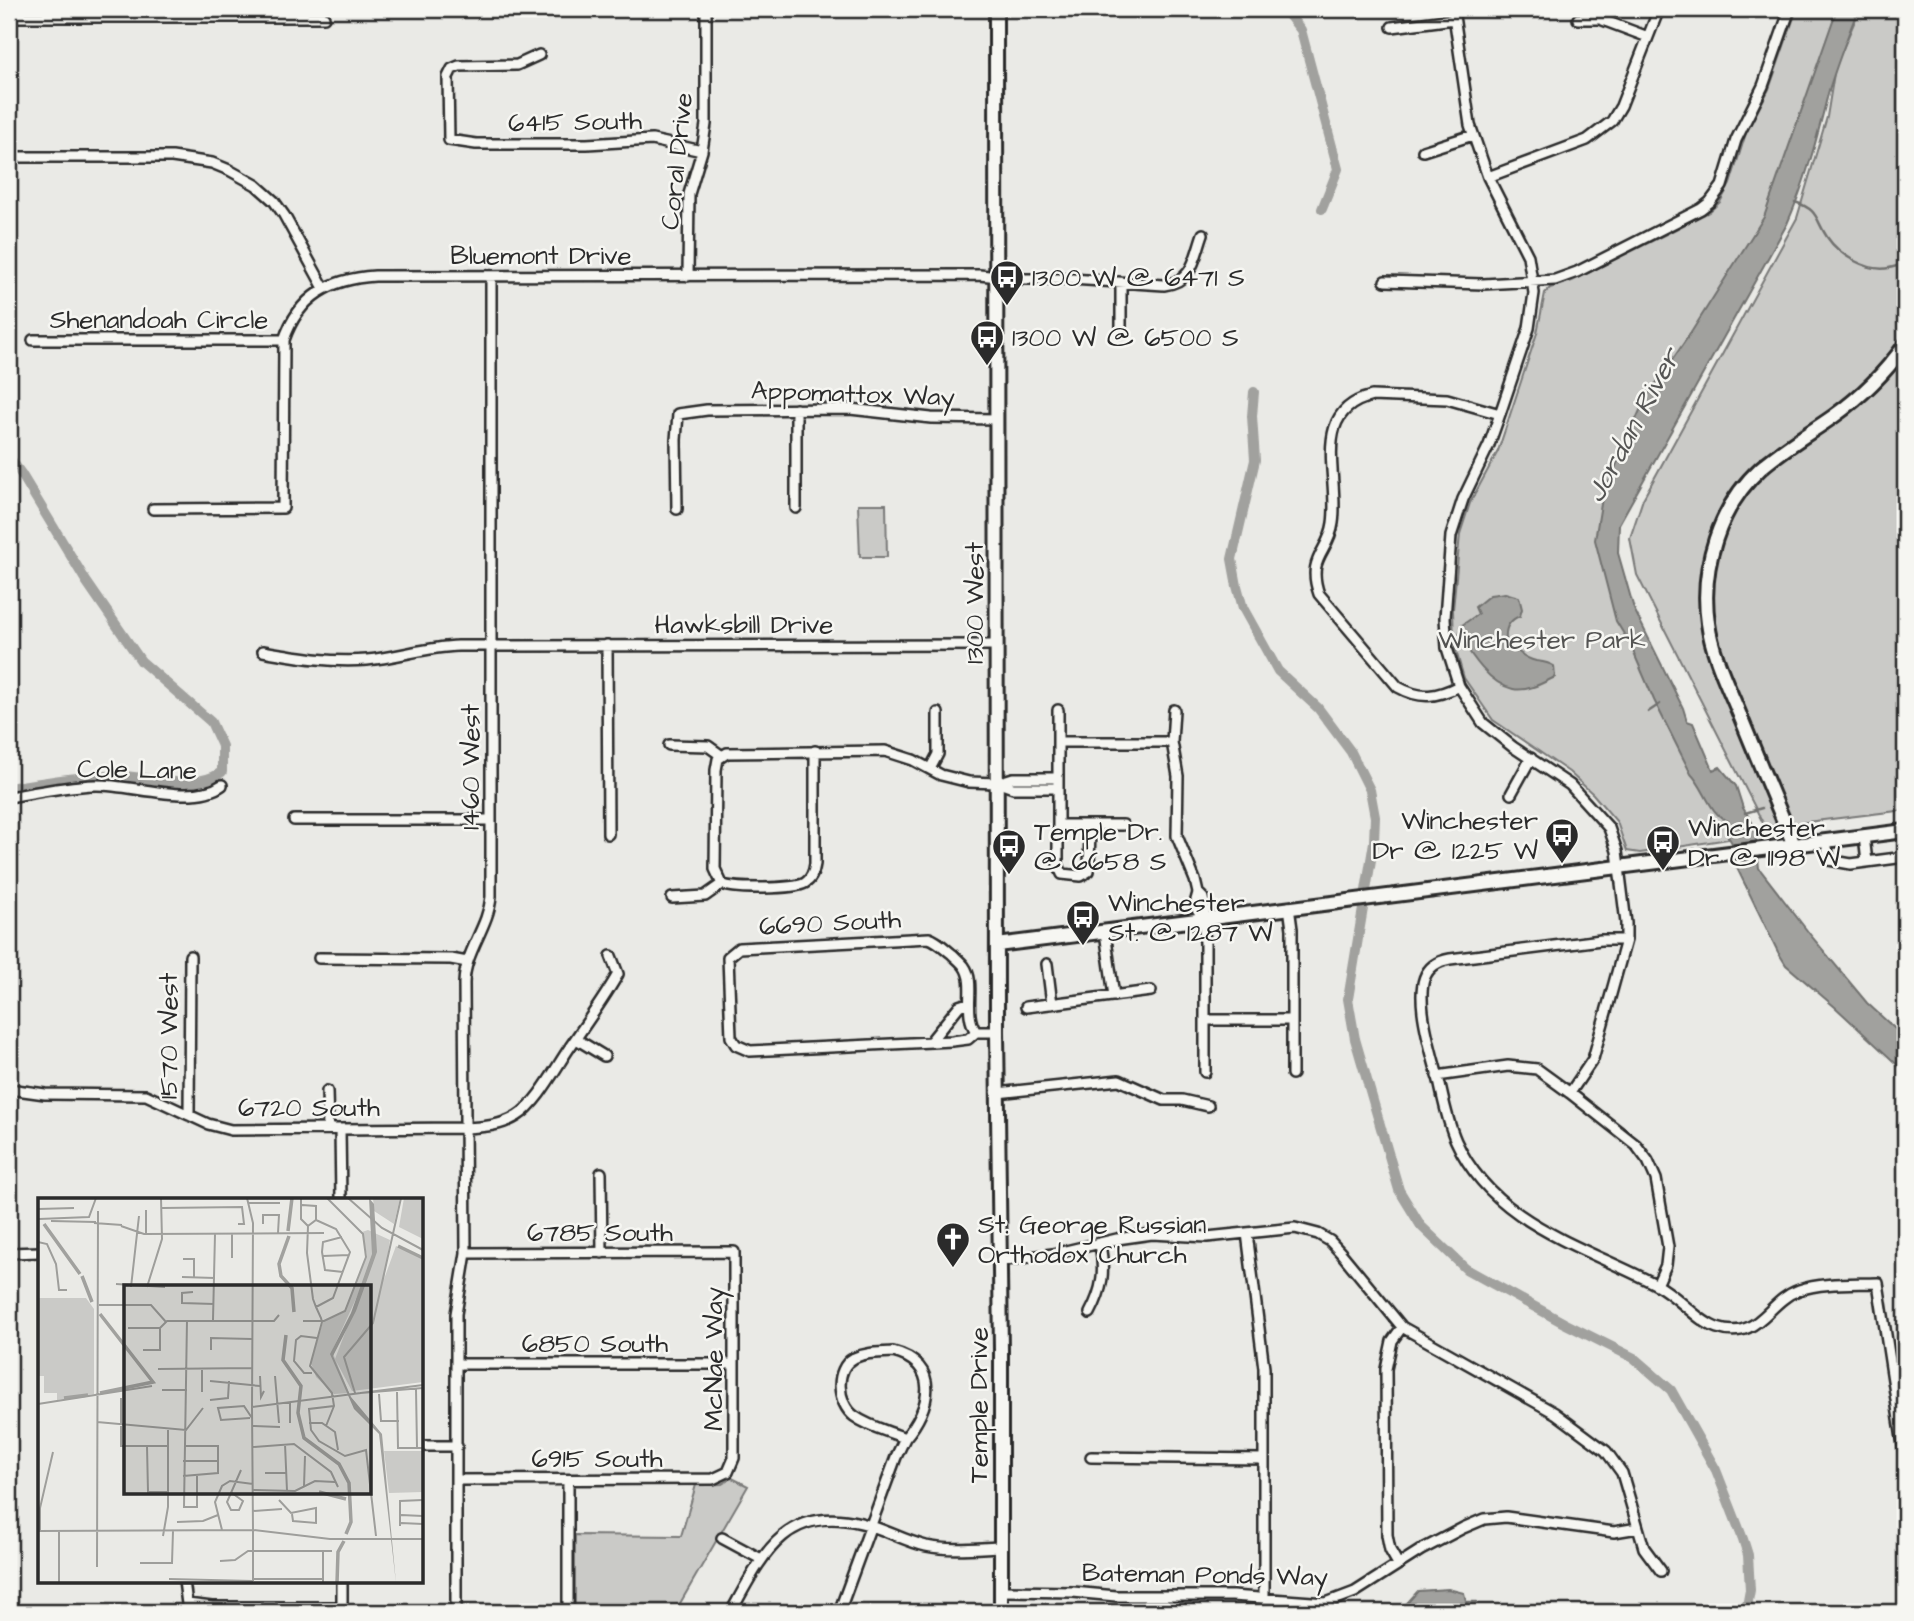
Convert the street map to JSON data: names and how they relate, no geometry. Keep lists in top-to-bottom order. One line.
{"streets":{"main road":["1300 West","Temple Drive"],"street":["6415 South","Coral Drive","Bluemont Drive","Shenandoah Circle","Appomattox Way","Hawksbill Drive","1460 West","Cole Lane","6690 South","1570 West","6720 South","6785 South","6850 South","McNae Way","6915 South","Bateman Ponds Way"]},"crossings":[["6415 South","Coral Drive"],["Coral Drive","Bluemont Drive"],["Bluemont Drive","Shenandoah Circle"],["Bluemont Drive","1300 West"],["Bluemont Drive","1460 West"],["Appomattox Way","1300 West"],["1300 West","Hawksbill Drive"],["1300 West","6690 South"],["1300 West","Temple Drive"],["Hawksbill Drive","1460 West"],["1460 West","6720 South"],["1460 West","6785 South"],["1460 West","6850 South"],["1460 West","6915 South"],["1570 West","6720 South"],["6785 South","McNae Way"],["6850 South","McNae Way"],["McNae Way","6915 South"],["Temple Drive","Bateman Ponds Way"]],"water":["Jordan River"],"parks":["Winchester Park"],"places":{"bus stop":["1300 W @ 6471 S","1300 W @ 6500 S","Winchester Dr @ 1225 W","Winchester Dr @ 1198 W","Temple Dr. @ 6658 S","Winchester St. @ 1287 W"],"church":["St. George Russian Orthodox Church"]}}
